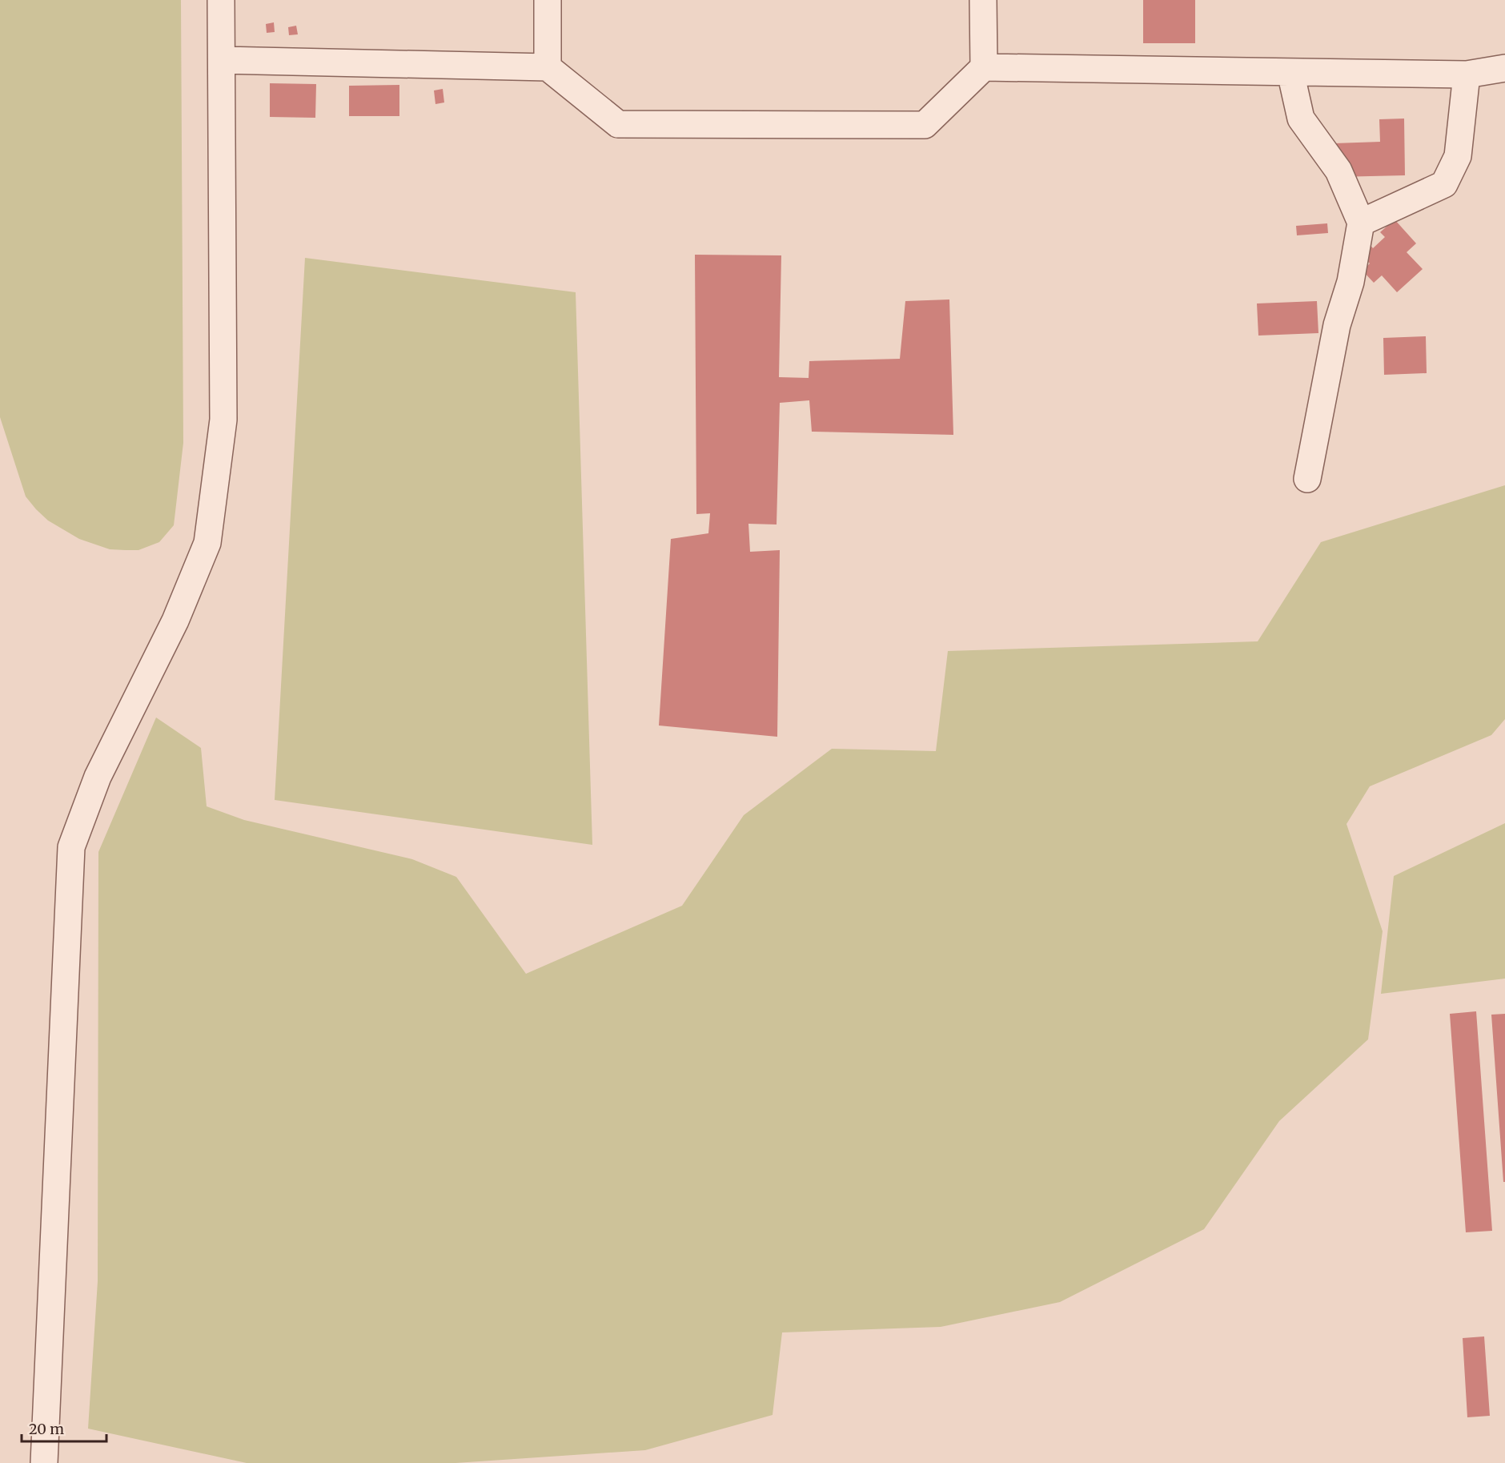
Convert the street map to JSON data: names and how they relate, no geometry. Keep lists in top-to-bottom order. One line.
{"scale_bar":"20 m"}
